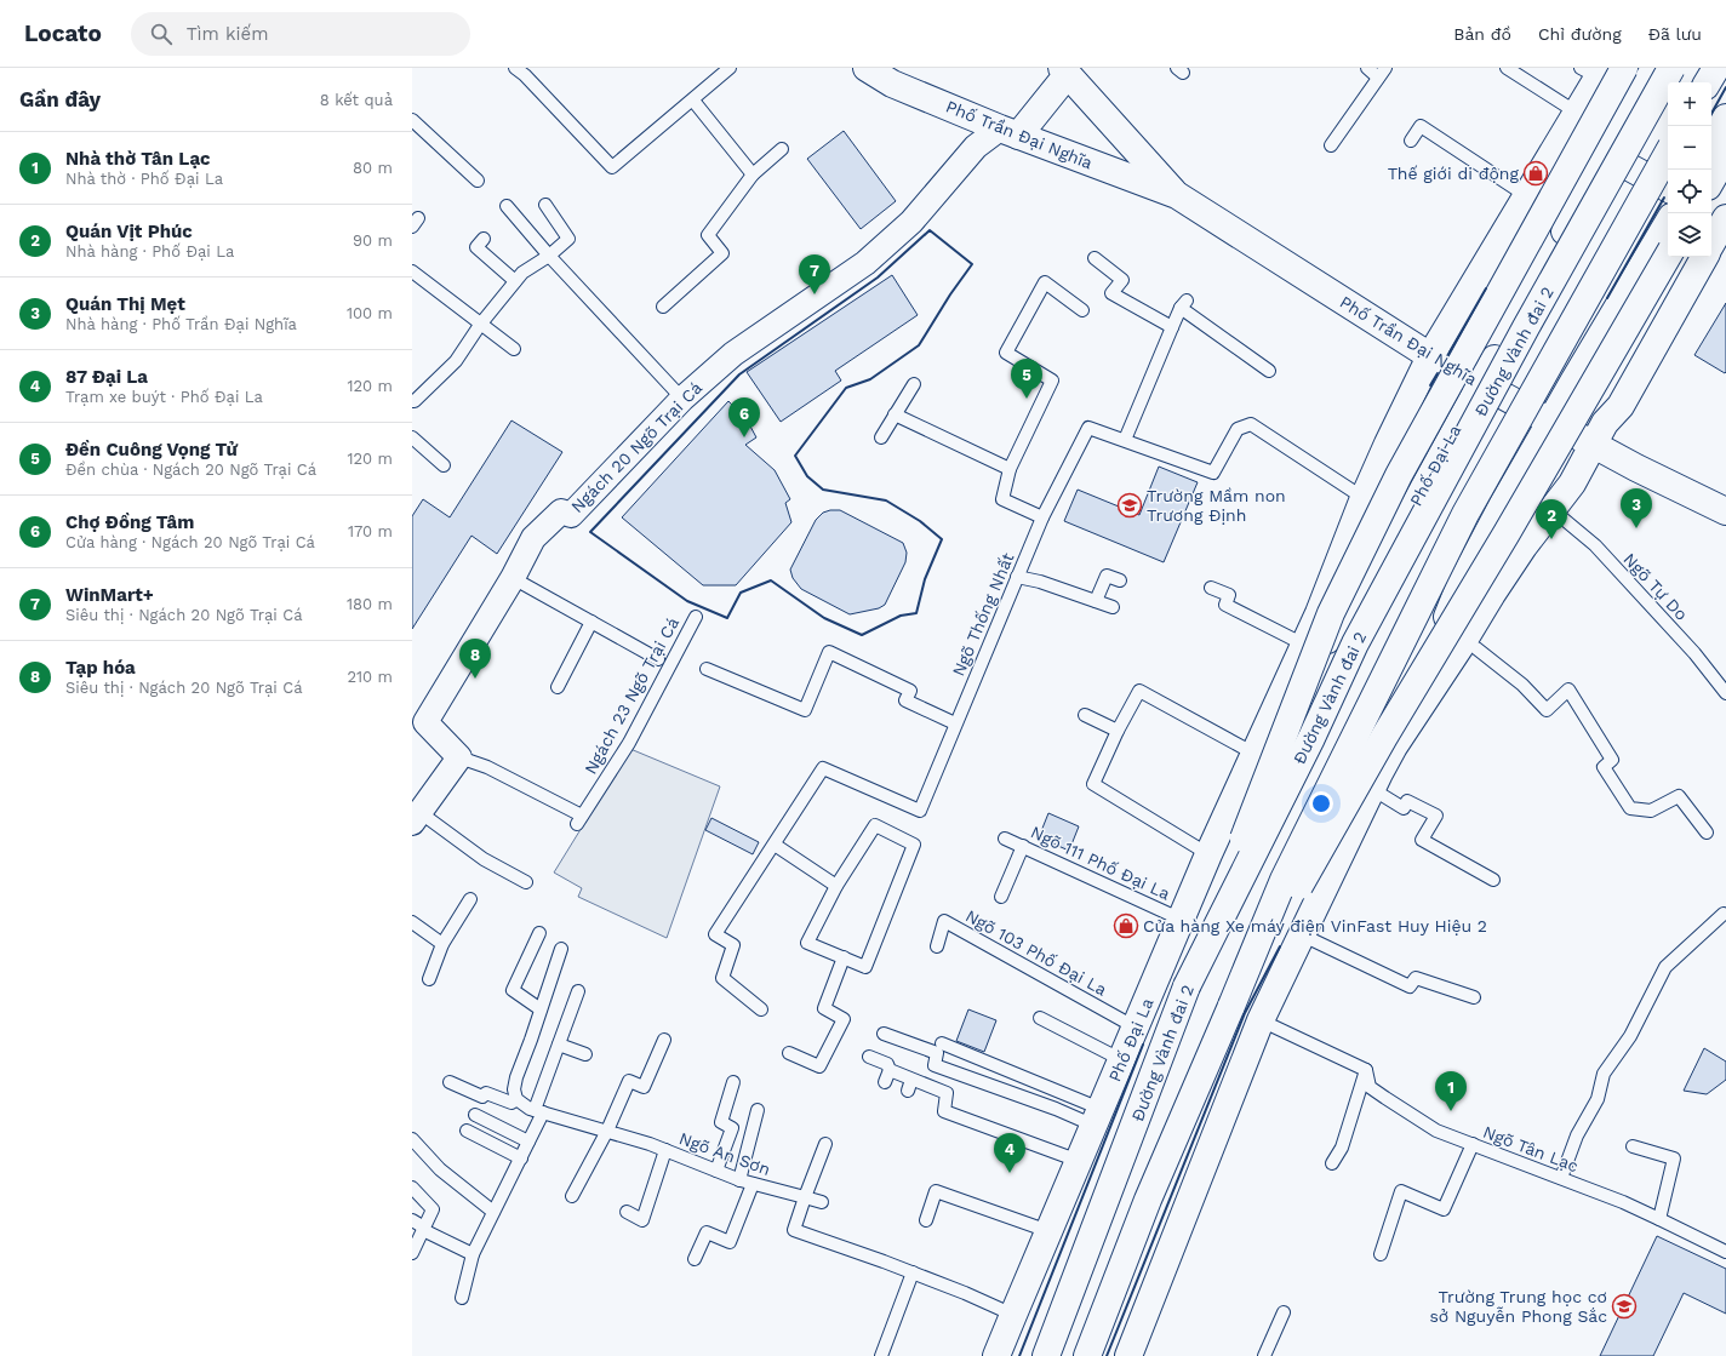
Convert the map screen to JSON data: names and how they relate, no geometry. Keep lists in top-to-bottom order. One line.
{"streets":{"main road":["Phố Trần Đại Nghĩa","Đường Vành đai 2","Phố Đại La"],"street":["Ngách 20 Ngõ Trại Cá"],"lane":["Ngõ Tự Do","Ngõ Thống Nhất","Ngách 23 Ngõ Trại Cá","Ngõ 111 Phố Đại La","Ngõ 103 Phố Đại La","Ngõ Tân Lạc","Ngõ An Sơn"]},"crossings":[["Phố Trần Đại Nghĩa","Ngách 20 Ngõ Trại Cá"],["Phố Trần Đại Nghĩa","Phố Đại La"],["Ngách 20 Ngõ Trại Cá","Ngách 23 Ngõ Trại Cá"],["Phố Đại La","Ngõ Thống Nhất"],["Phố Đại La","Ngõ 111 Phố Đại La"],["Phố Đại La","Ngõ 103 Phố Đại La"]],"places":{"shop":["Thế giới di động","Cửa hàng Xe máy điện VinFast Huy Hiệu 2"],"school or university":["Trường Mầm non Trương Định","Trường Trung học cơ sở Nguyễn Phong Sắc"]},"page":{"header":"Locato","search":"Tìm kiếm","nav":["Bản đồ","Chỉ đường","Đã lưu"],"heading":["Gần đây","8 kết quả"],"map_buttons":["+","−"],"list":[{"mark":"1","name":"Nhà thờ Tân Lạc","note":"Nhà thờ · Phố Đại La","value":"80 m"},{"mark":"2","name":"Quán Vịt Phúc","note":"Nhà hàng · Phố Đại La","value":"90 m"},{"mark":"3","name":"Quán Thị Mẹt","note":"Nhà hàng · Phố Trần Đại Nghĩa","value":"100 m"},{"mark":"4","name":"87 Đại La","note":"Trạm xe buýt · Phố Đại La","value":"120 m"},{"mark":"5","name":"Đền Cuông Vọng Tử","note":"Đền chùa · Ngách 20 Ngõ Trại Cá","value":"120 m"},{"mark":"6","name":"Chợ Đồng Tâm","note":"Cửa hàng · Ngách 20 Ngõ Trại Cá","value":"170 m"},{"mark":"7","name":"WinMart+","note":"Siêu thị · Ngách 20 Ngõ Trại Cá","value":"180 m"},{"mark":"8","name":"Tạp hóa","note":"Siêu thị · Ngách 20 Ngõ Trại Cá","value":"210 m"}],"pins":["7","5","6","3","2","8","1","4"]}}
